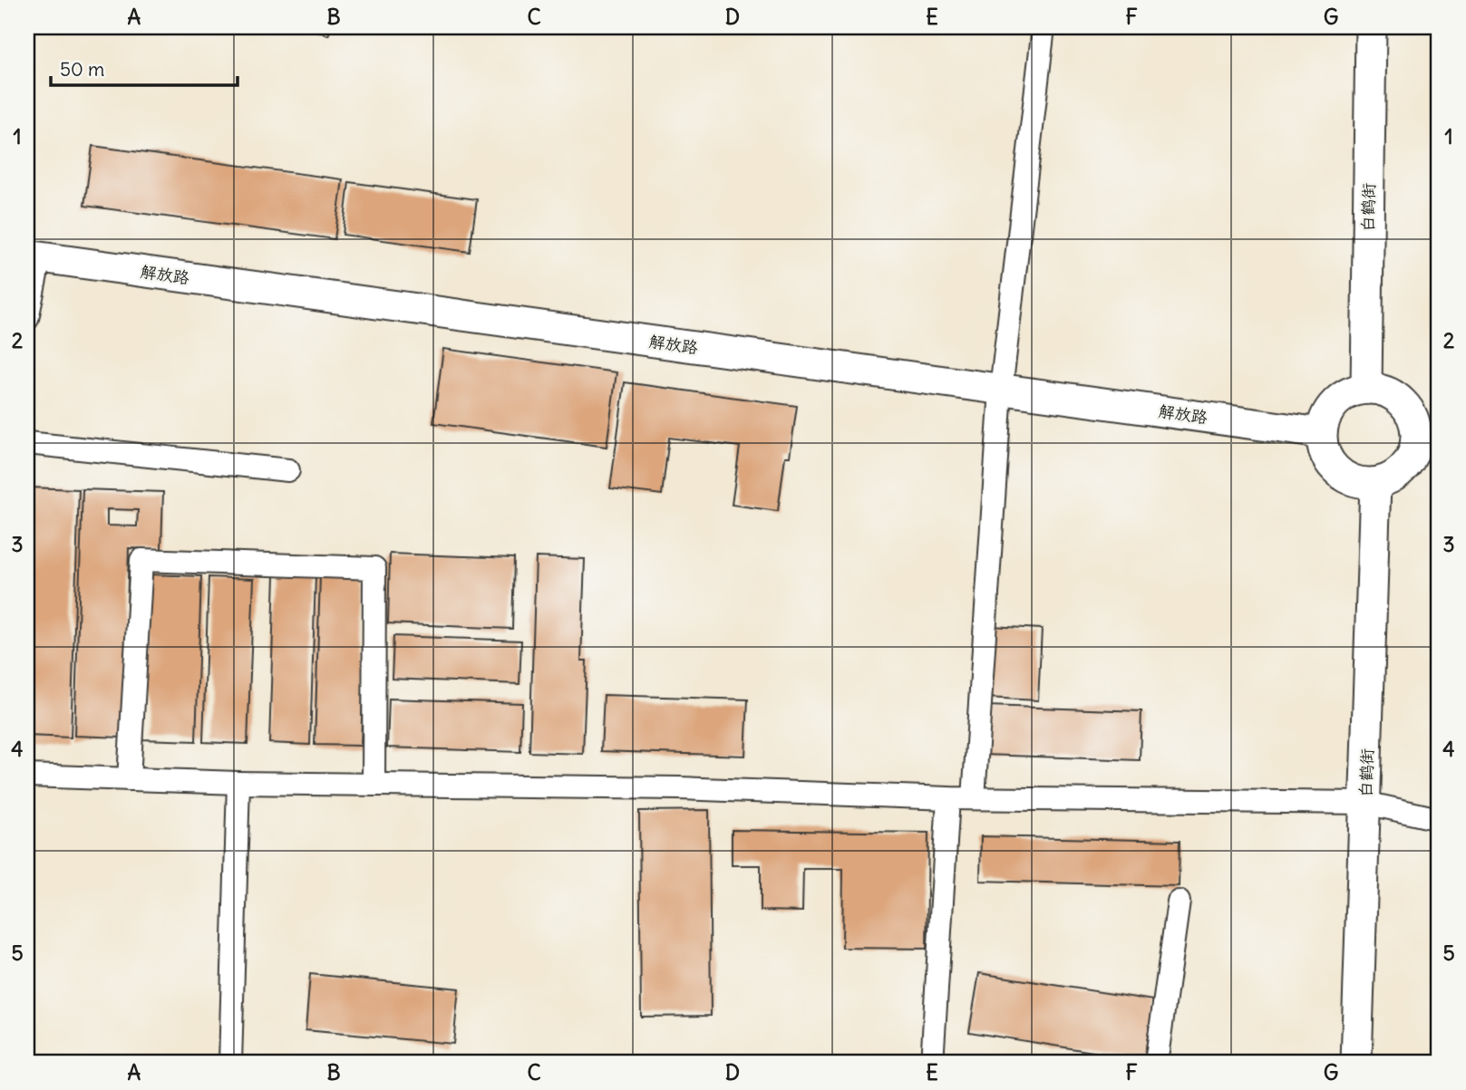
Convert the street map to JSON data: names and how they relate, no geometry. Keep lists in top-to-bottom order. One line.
{"streets":{"street":["白鹤街","解放路"]},"crossings":[["白鹤街","解放路"]],"scale_bar":"50 m","grid":{"columns":["A","B","C","D","E","F","G"],"rows":["1","2","3","4","5"]}}
